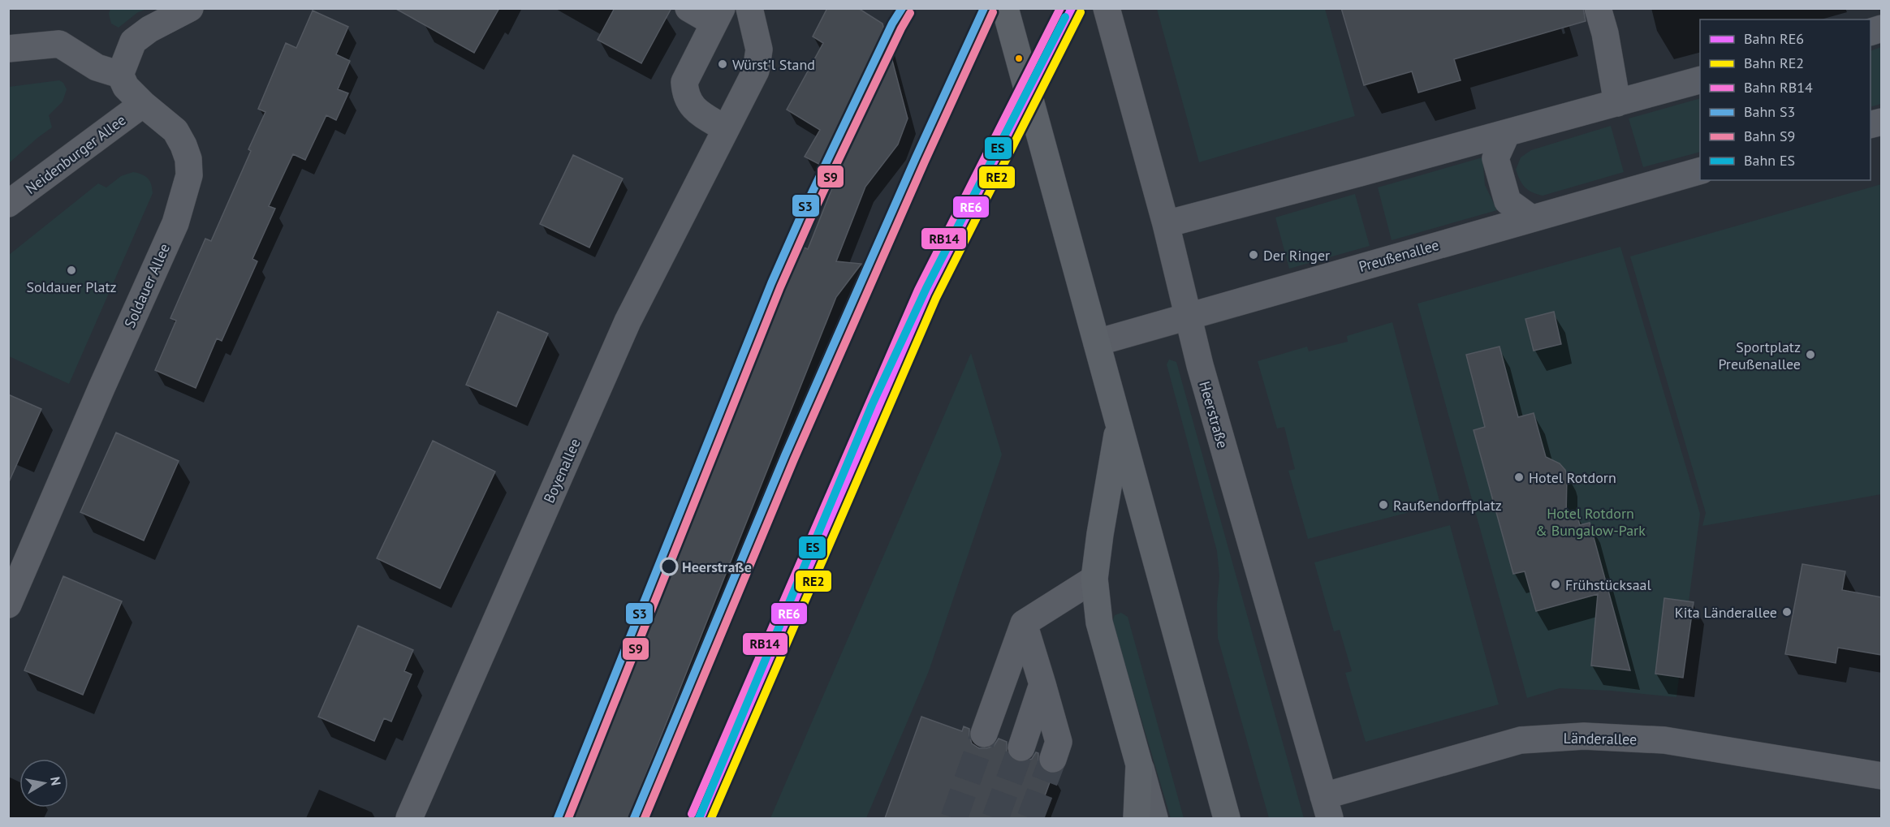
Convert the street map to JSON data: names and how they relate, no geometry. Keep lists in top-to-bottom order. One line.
{"streets":{"street":["Neidenburger Allee","Preußenallee","Soldauer Allee","Heerstraße","Boyenallee","Länderallee"]},"crossings":[["Neidenburger Allee","Soldauer Allee"],["Preußenallee","Heerstraße"],["Heerstraße","Länderallee"]],"parks":["Hotel Rotdorn & Bungalow-Park"],"places":["Würst'l Stand","Der Ringer","Soldauer Platz","Sportplatz Preußenallee","Hotel Rotdorn","Raußendorffplatz","Heerstraße","Frühstücksaal","Kita Länderallee"],"lines":["rail line RE6","rail line RB14","rail line S3","rail line RE2","rail line S9","rail line ES"],"legend":["Bahn RE6","Bahn RE2","Bahn RB14","Bahn S3","Bahn S9","Bahn ES"],"north":"right"}
